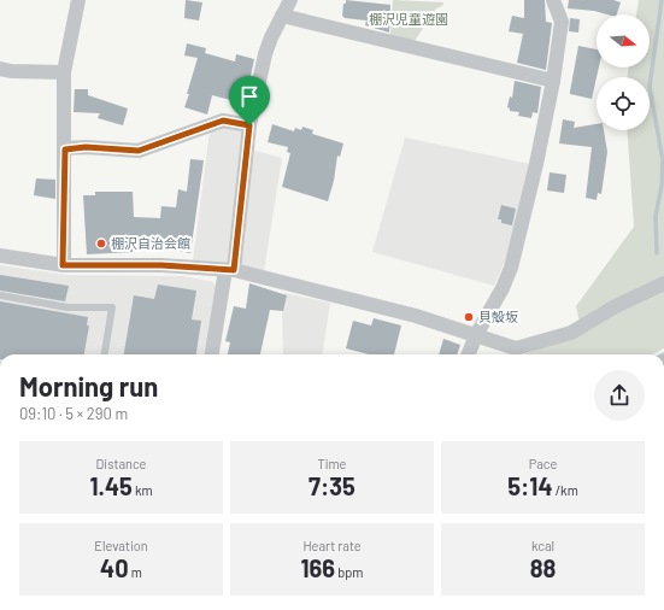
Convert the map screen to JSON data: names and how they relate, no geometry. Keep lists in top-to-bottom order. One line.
{"parks":["棚沢児童遊園"],"places":["棚沢自治会館","貝殻坂"],"north":"right","page":{"heading":["Morning run","09:10 · 5 × 290 m"],"stats":[["Distance","1.45 km"],["Time","7:35"],["Pace","5:14 /km"],["Elevation","40 m"],["Heart rate","166 bpm"],["kcal","88"]]}}
